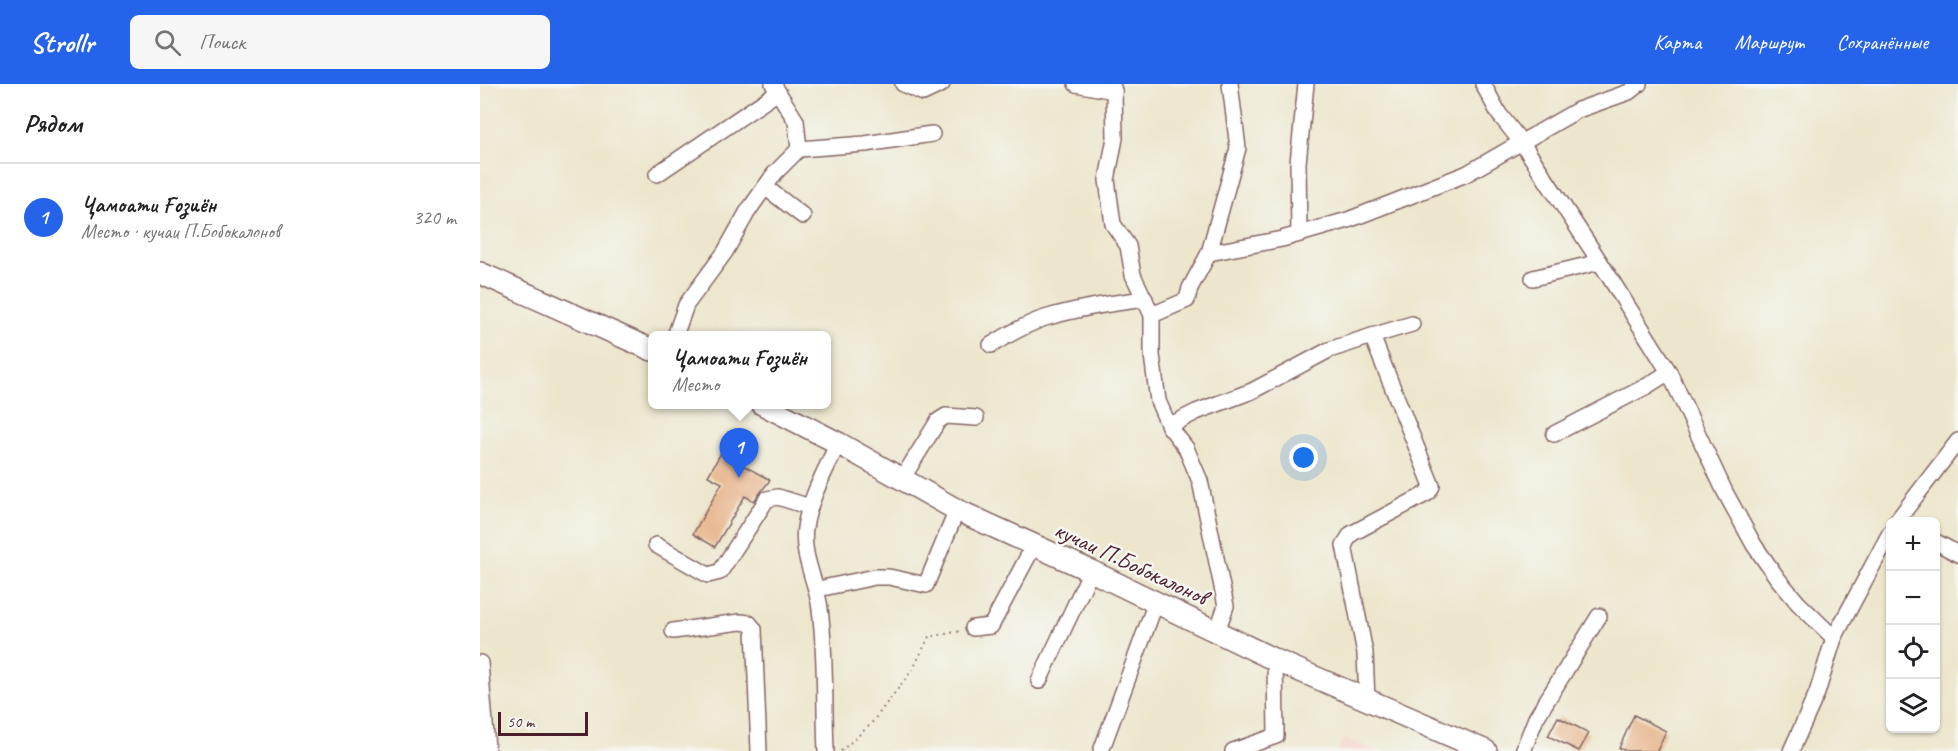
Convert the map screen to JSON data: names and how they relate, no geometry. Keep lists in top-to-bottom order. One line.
{"streets":{"main road":["кучаи П.Бобокалонов"]},"scale_bar":"50 m","page":{"header":"Strollr","search":"Поиск","nav":["Карта","Маршрут","Сохранённые"],"heading":"Рядом","list":[{"mark":"1","name":"Ҷамоати Ғозиён","note":"Место · кучаи П.Бобокалонов","value":"320 m"}],"popup":["Ҷамоати Ғозиён","Место"],"pins":"1","map_buttons":["+","−"],"scale":"50 m"}}
